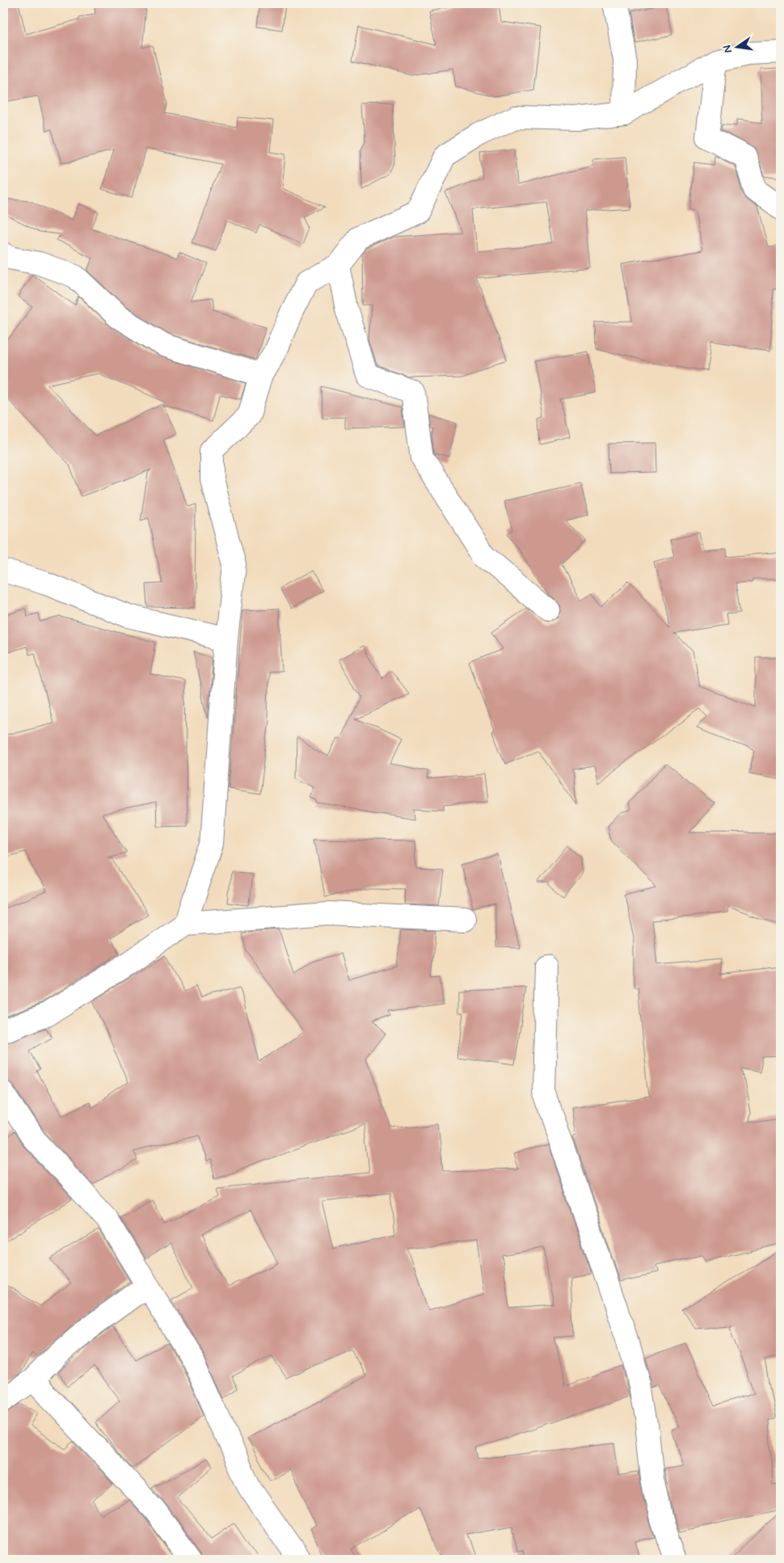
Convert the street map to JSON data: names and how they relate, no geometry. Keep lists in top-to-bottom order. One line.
{"north":"left"}
